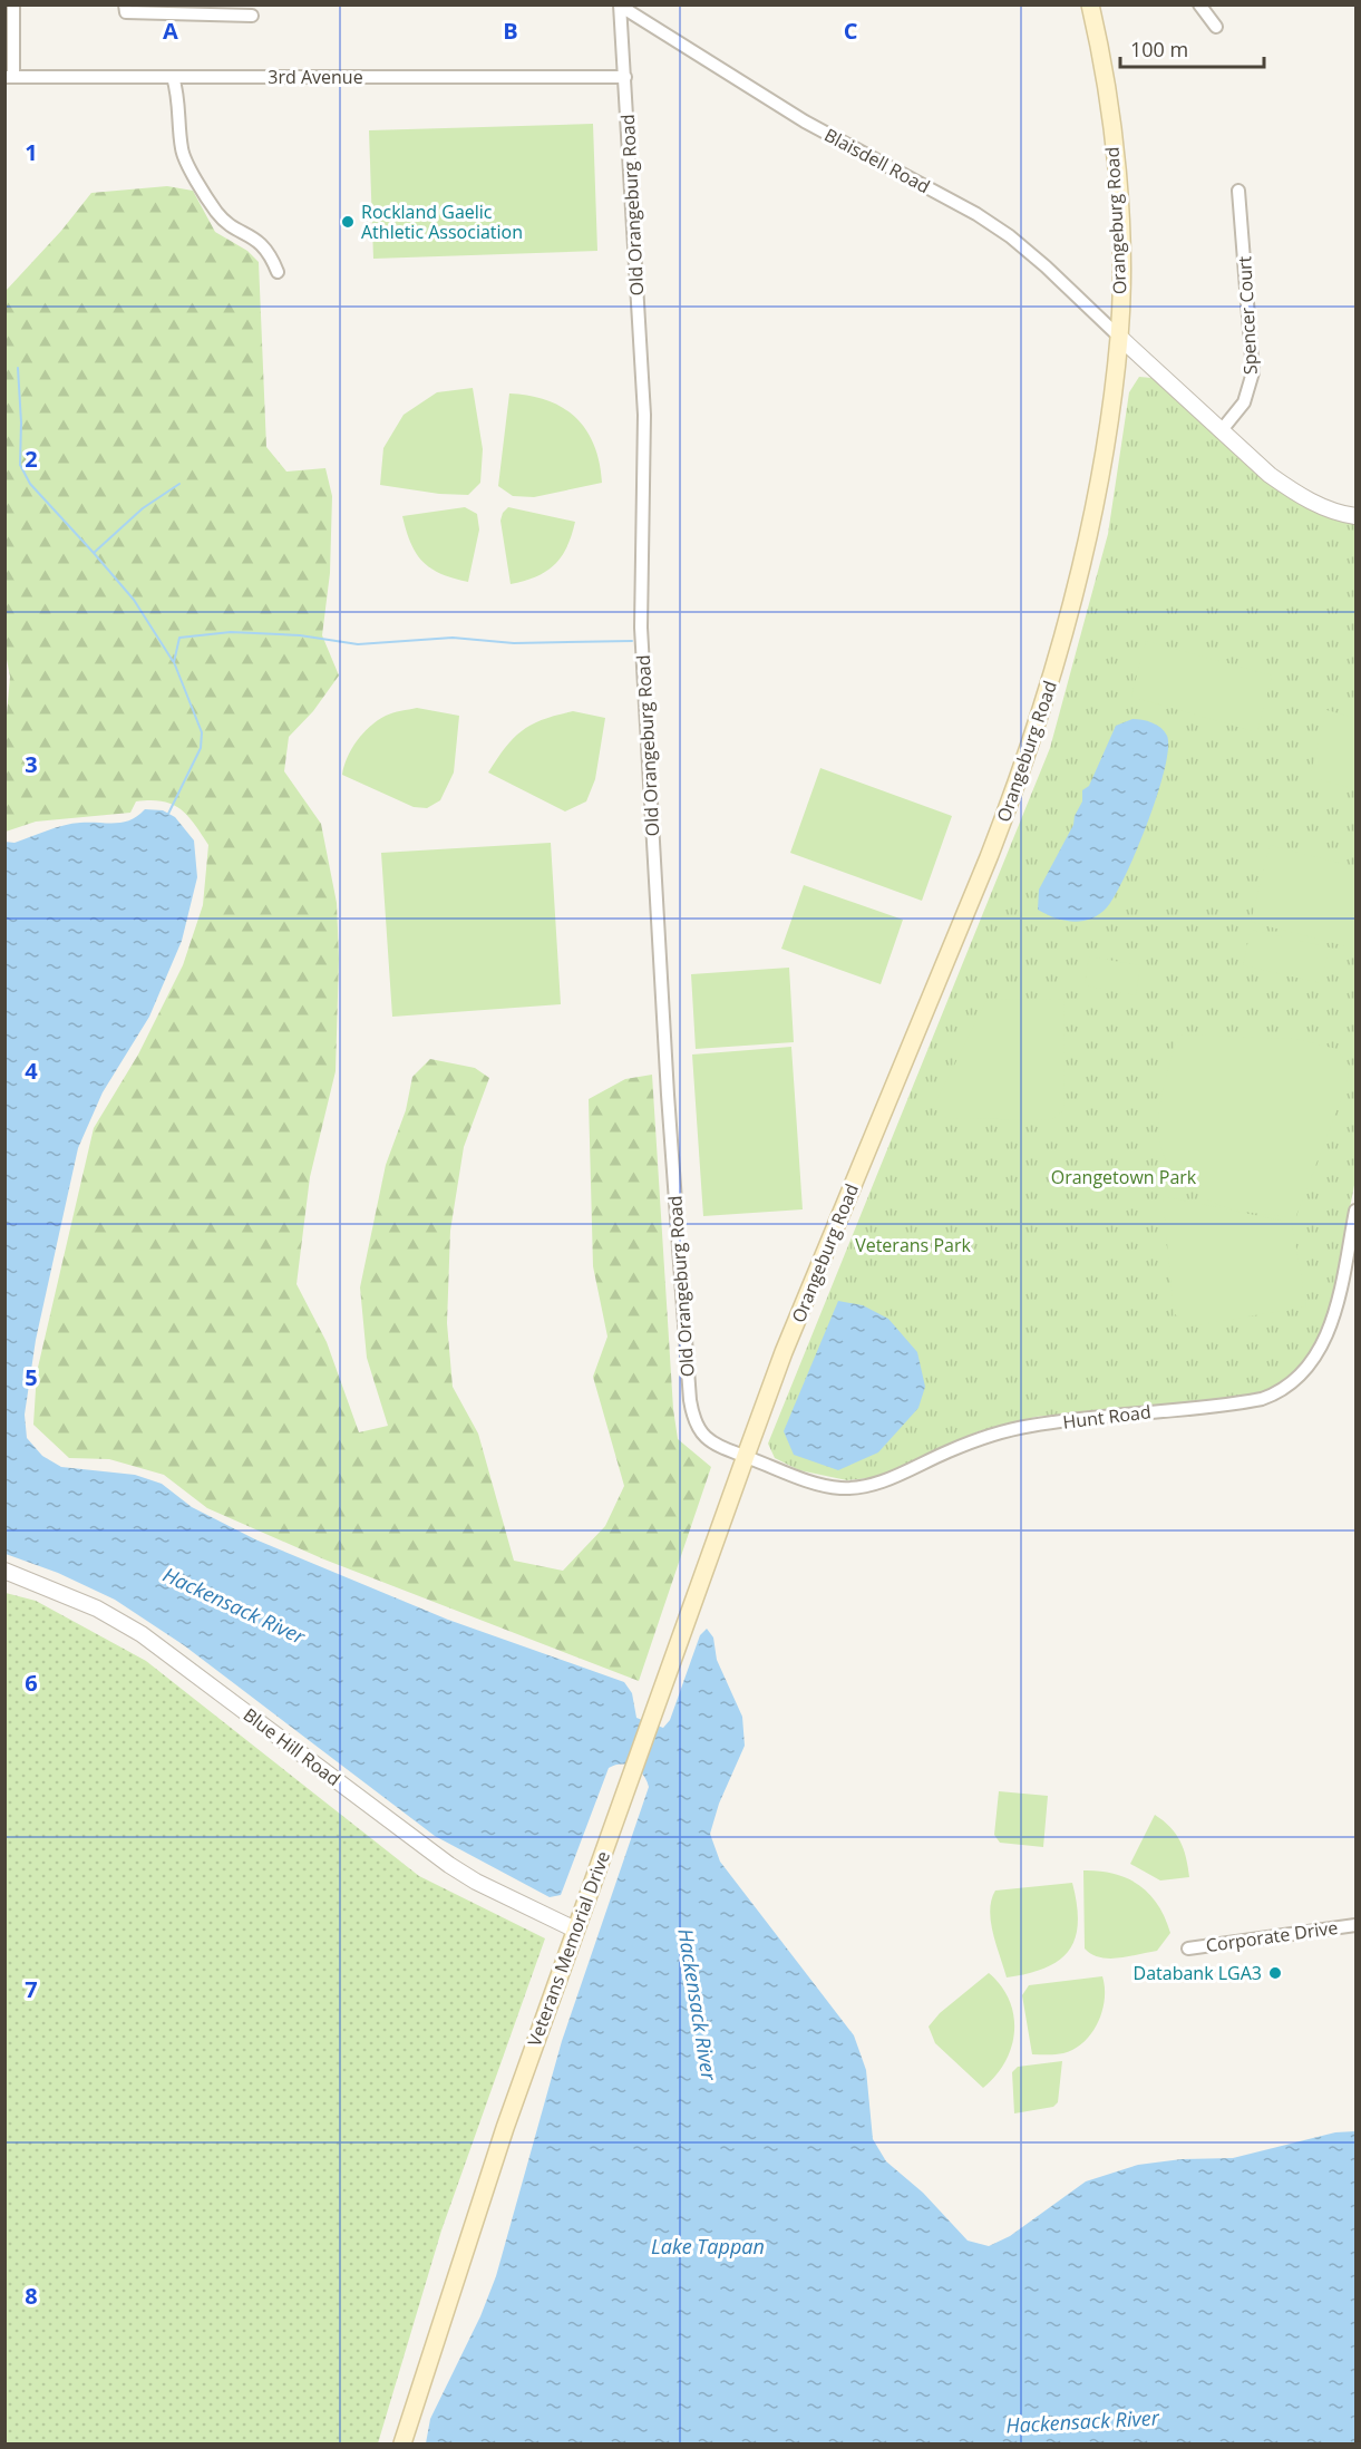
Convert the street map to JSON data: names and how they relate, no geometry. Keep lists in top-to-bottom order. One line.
{"streets":{"main road":["Orangeburg Road","Veterans Memorial Drive"],"street":["3rd Avenue","Blaisdell Road","Old Orangeburg Road","Spencer Court","Hunt Road","Blue Hill Road","Corporate Drive"]},"crossings":[["3rd Avenue","Old Orangeburg Road"],["Blaisdell Road","Old Orangeburg Road"],["Blaisdell Road","Orangeburg Road"],["Old Orangeburg Road","Orangeburg Road"],["Old Orangeburg Road","Hunt Road"],["Old Orangeburg Road","Veterans Memorial Drive"],["Orangeburg Road","Hunt Road"],["Orangeburg Road","Veterans Memorial Drive"],["Hunt Road","Veterans Memorial Drive"],["Blue Hill Road","Veterans Memorial Drive"]],"water":["Hackensack River","Lake Tappan"],"parks":["Orangetown Park","Veterans Park"],"places":["Rockland Gaelic Athletic Association","Databank LGA3"],"scale_bar":"100 m","grid":{"columns":["A","B","C"],"rows":["1","2","3","4","5","6","7","8"]}}
